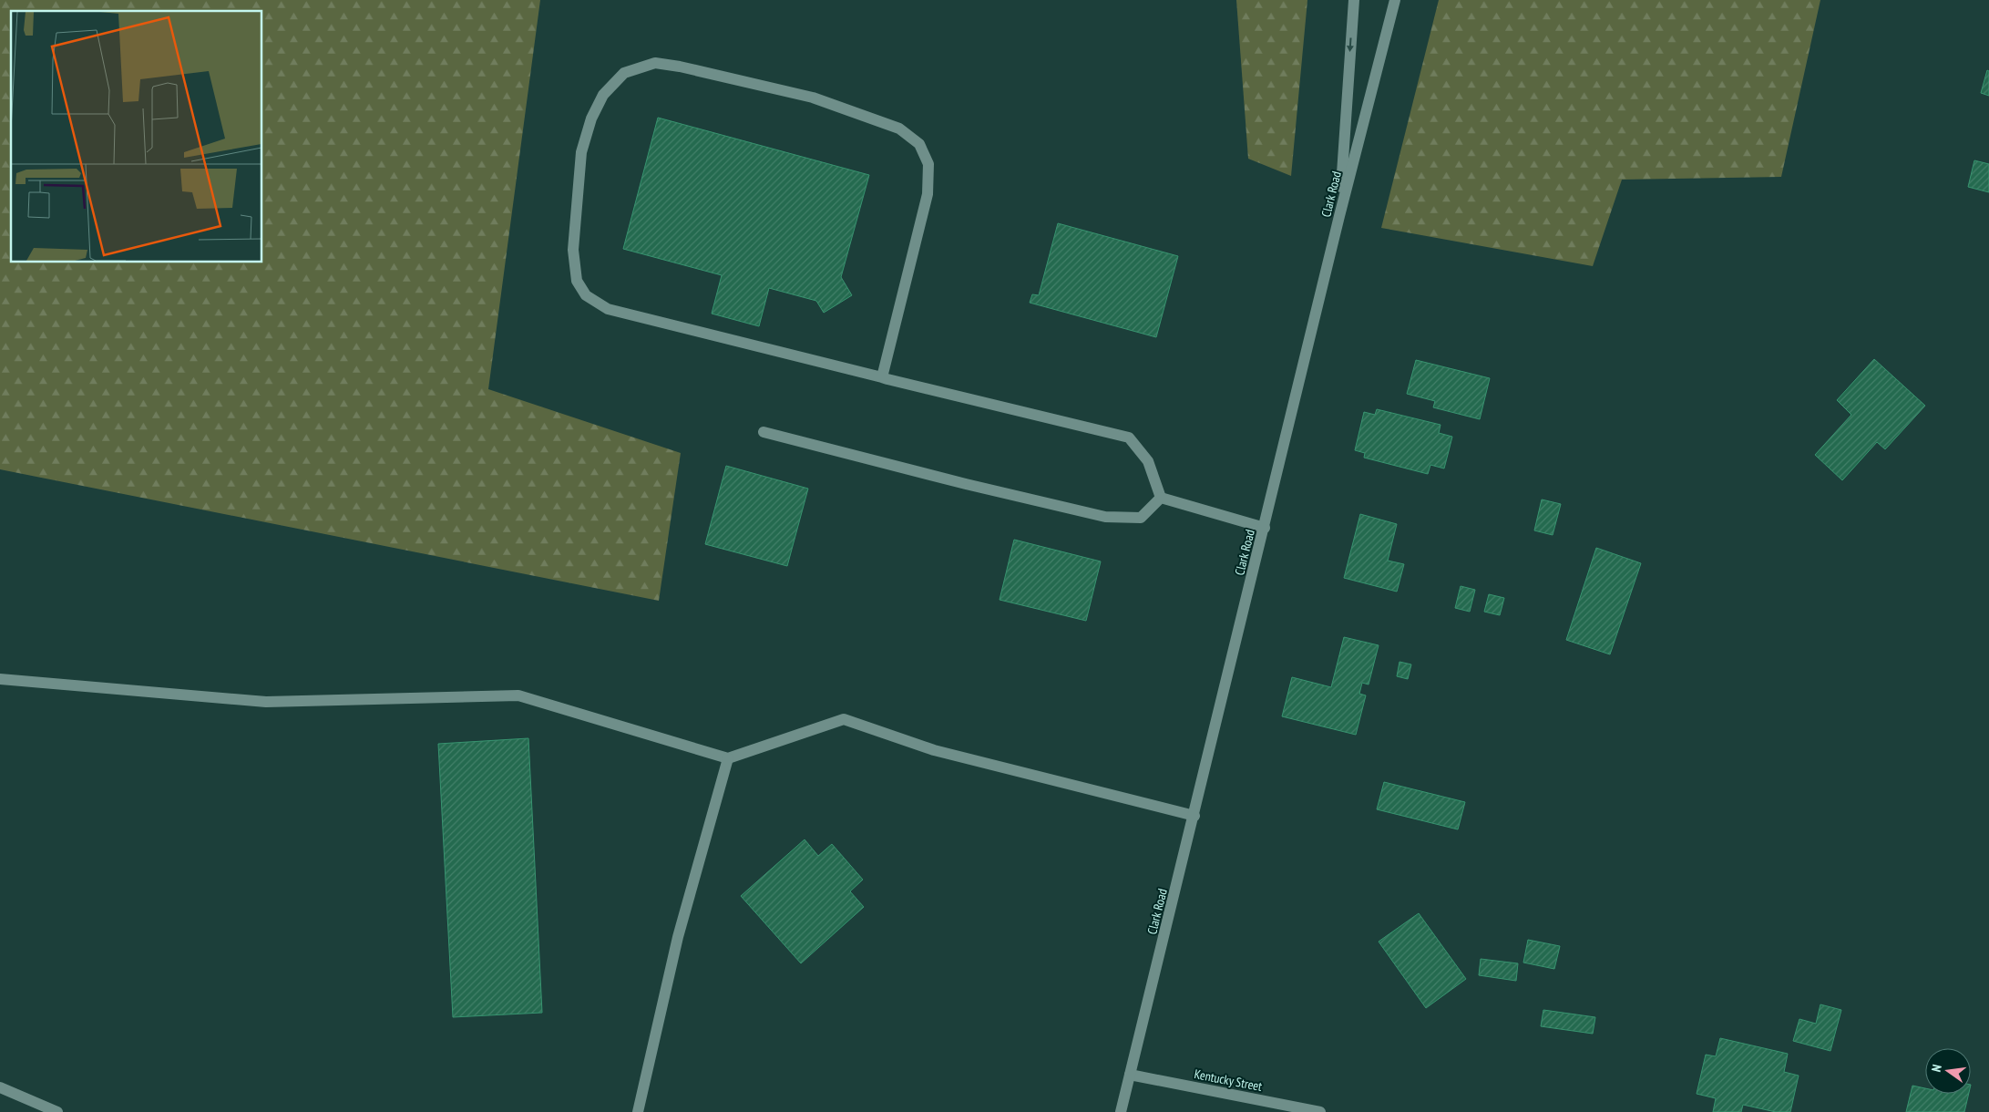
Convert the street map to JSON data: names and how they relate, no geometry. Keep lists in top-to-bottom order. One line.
{"streets":{"street":["Clark Road","Kentucky Street"]},"crossings":[["Clark Road","Kentucky Street"]],"north":"left"}
